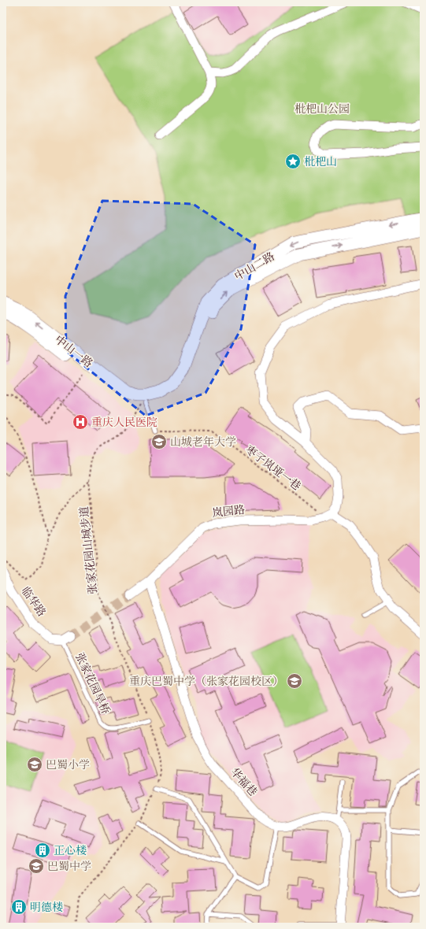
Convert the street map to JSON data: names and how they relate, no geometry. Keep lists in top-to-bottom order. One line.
{"streets":{"main road":["中山二路","中山一路"],"street":["岚园路","临华路","华福巷"],"lane":["张家花园旱桥"],"path":["枣子岚垭一巷","张家花园山城步道"]},"crossings":[["中山二路","中山一路"],["中山二路","张家花园山城步道"],["中山一路","张家花园山城步道"],["枣子岚垭一巷","岚园路"],["岚园路","华福巷"],["张家花园山城步道","张家花园旱桥"],["临华路","张家花园旱桥"]],"parks":["枇杷山公园"],"places":{"place":["枇杷山"],"hospital":["重庆人民医院"],"school or university":["山城老年大学","重庆巴蜀中学（张家花园校区）","巴蜀小学","巴蜀中学"],"building":["正心楼","明德楼"]}}
